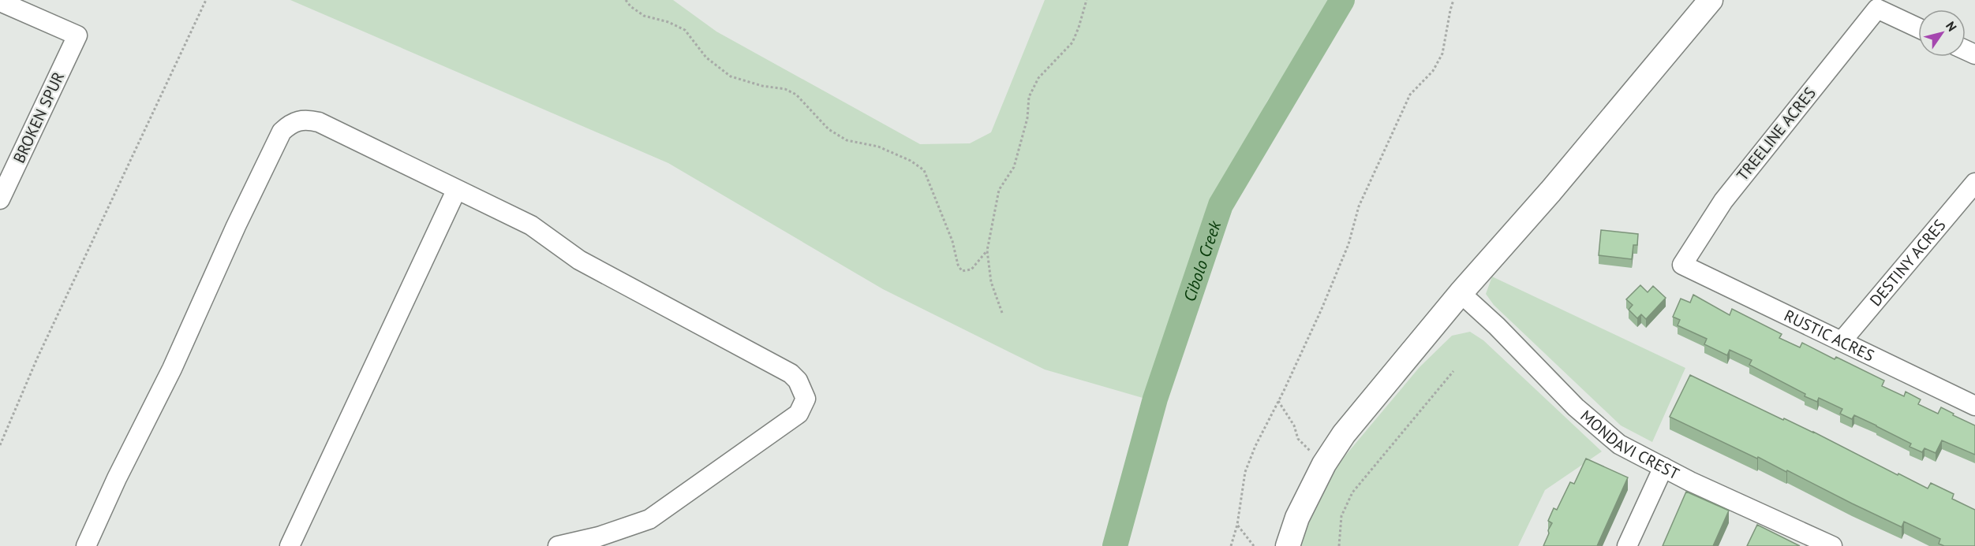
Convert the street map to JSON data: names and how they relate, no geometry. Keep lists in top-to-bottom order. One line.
{"streets":{"street":["BROKEN SPUR","TREELINE ACRES","DESTINY ACRES","RUSTIC ACRES","MONDAVI CREST"]},"crossings":[["TREELINE ACRES","RUSTIC ACRES"],["DESTINY ACRES","RUSTIC ACRES"]],"water":["Cibolo Creek"],"north":"top right"}
